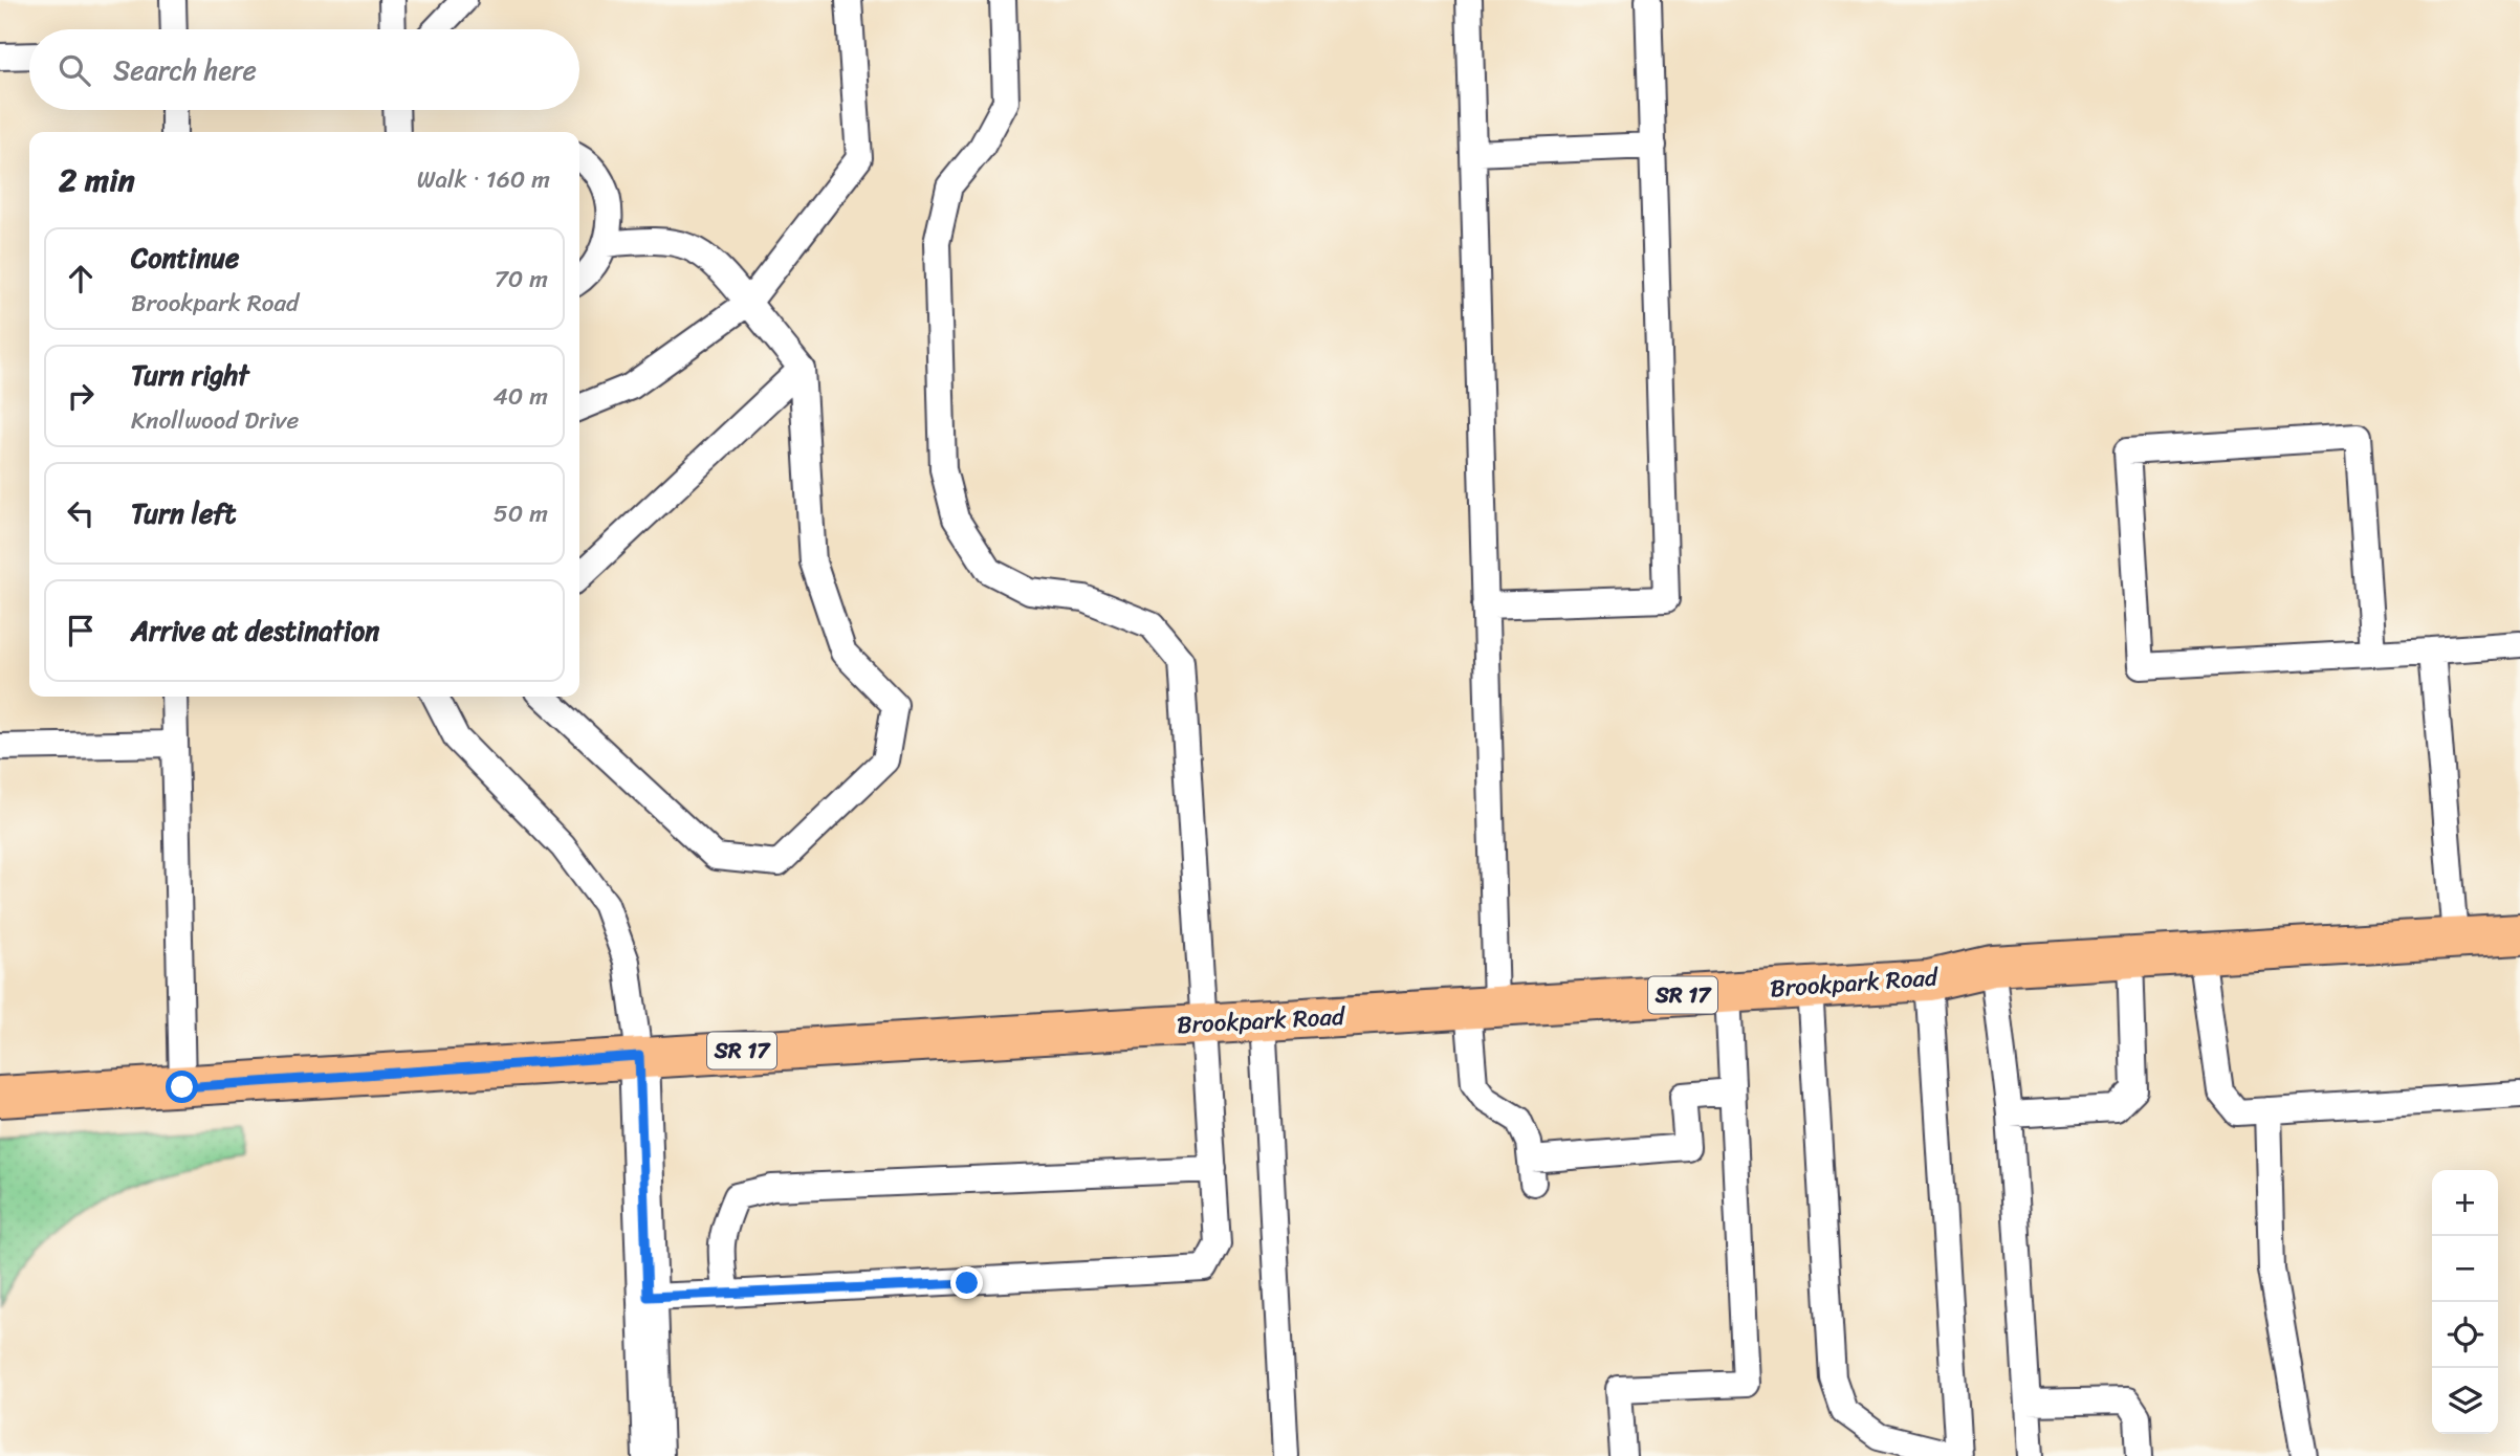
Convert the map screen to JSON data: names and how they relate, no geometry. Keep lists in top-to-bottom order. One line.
{"streets":{"main road":["Brookpark Road","SR 17"]},"page":{"search":"Search here","heading":["2 min","Walk · 160 m"],"list":[["Continue","Brookpark Road","70 m"],["Turn right","Knollwood Drive","40 m"],["Turn left","50 m"],"Arrive at destination"],"map_buttons":["+","−"]}}
